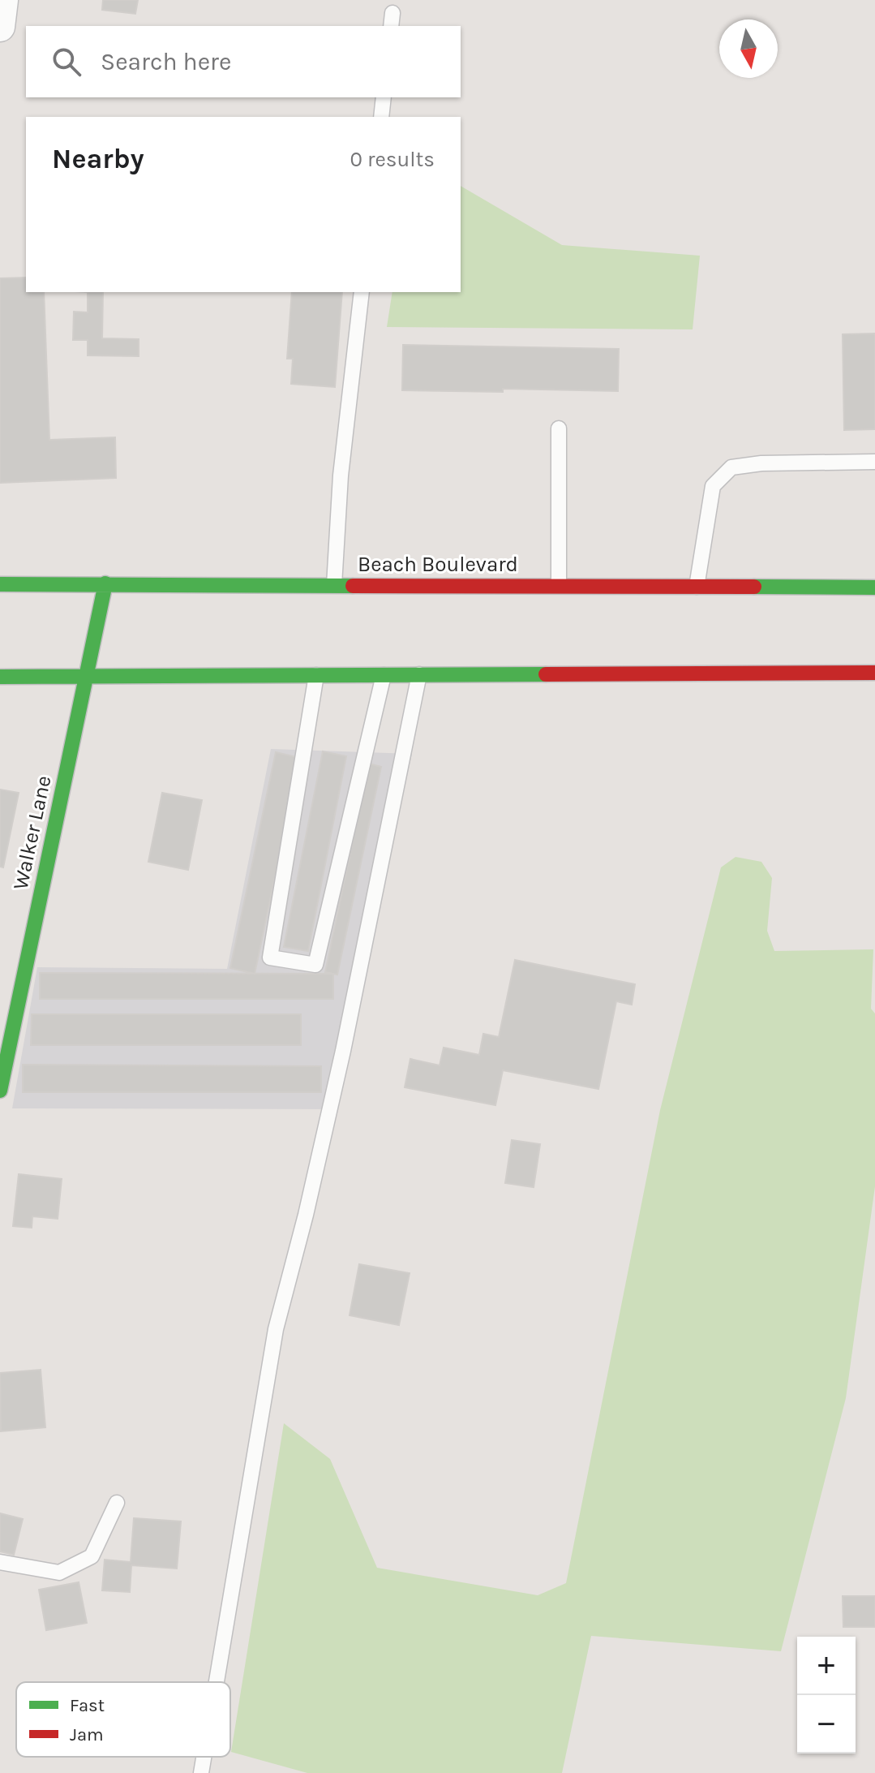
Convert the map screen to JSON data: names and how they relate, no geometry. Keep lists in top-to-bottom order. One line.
{"streets":{"main road":["Beach Boulevard","Walker Lane"]},"crossings":[["Beach Boulevard","Walker Lane"]],"legend":["Fast","Jam"],"north":"bottom","page":{"search":"Search here","heading":["Nearby","0 results"],"map_buttons":["+","−"]}}
